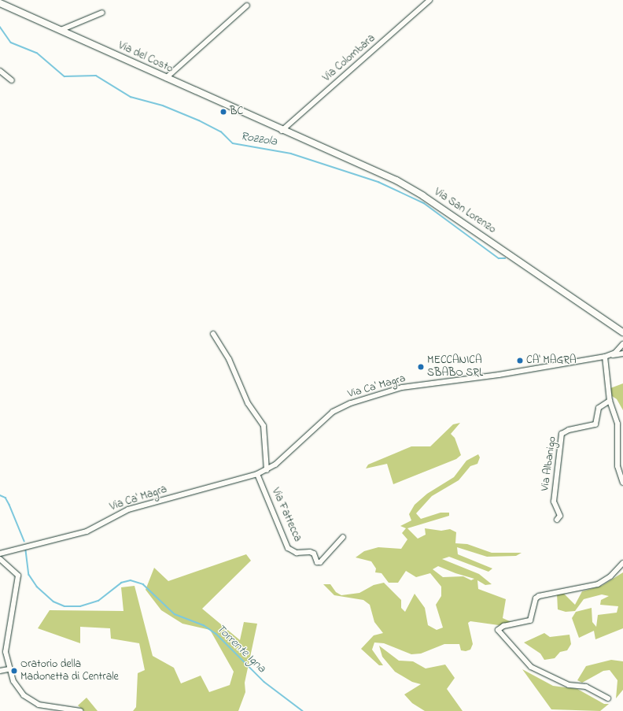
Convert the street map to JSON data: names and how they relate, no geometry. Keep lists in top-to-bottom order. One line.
{"streets":{"main road":["Via del Costo","Via San Lorenzo"],"street":["Via Colombara","Via Ca' Magra","Via Albanigo","Via Fattecca"]},"crossings":[["Via del Costo","Via Colombara"],["Via del Costo","Via San Lorenzo"],["Via Colombara","Via San Lorenzo"],["Via Ca' Magra","Via Fattecca"]],"water":["Rozzola","Torrente Igna"],"places":["BC","CA' MAGRA","MECCANICA SBABO SRL","Oratorio della Madonetta di Centrale"]}
